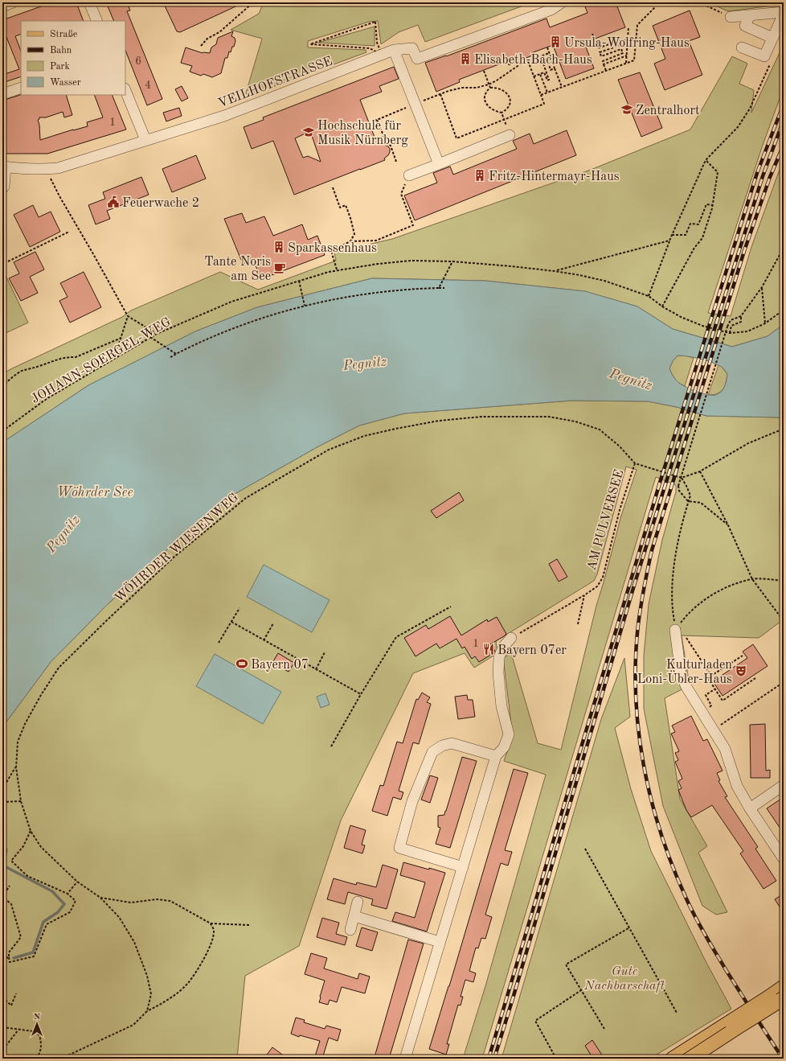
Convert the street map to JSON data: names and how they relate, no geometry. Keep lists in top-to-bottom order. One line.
{"streets":{"street":["VEILHOFSTRASSE"],"path":["JOHANN-SOERGEL-WEG","AM PULVERSEE","WÖHRDER WIESENWEG"]},"crossings":[["AM PULVERSEE","WÖHRDER WIESENWEG"]],"water":["Pegnitz","Wöhrder See"],"parks":["Gute Nachbarschaft"],"places":{"building":["Ursula-Wolfring-Haus","Elisabeth-Bach-Haus","Fritz-Hintermayr-Haus","Sparkassenhaus"],"school or university":["Zentralhort","Hochschule für Musik Nürnberg"],"public building":["Feuerwache 2"],"cafe":["Tante Noris am See"],"restaurant":["Bayern 07er"],"sports":["Bayern 07"],"theatre":["Kulturladen Loni-Übler-Haus"]},"house_numbers":["6","4","1","1"],"legend":["Straße","Bahn","Park","Wasser"],"north":"top"}
